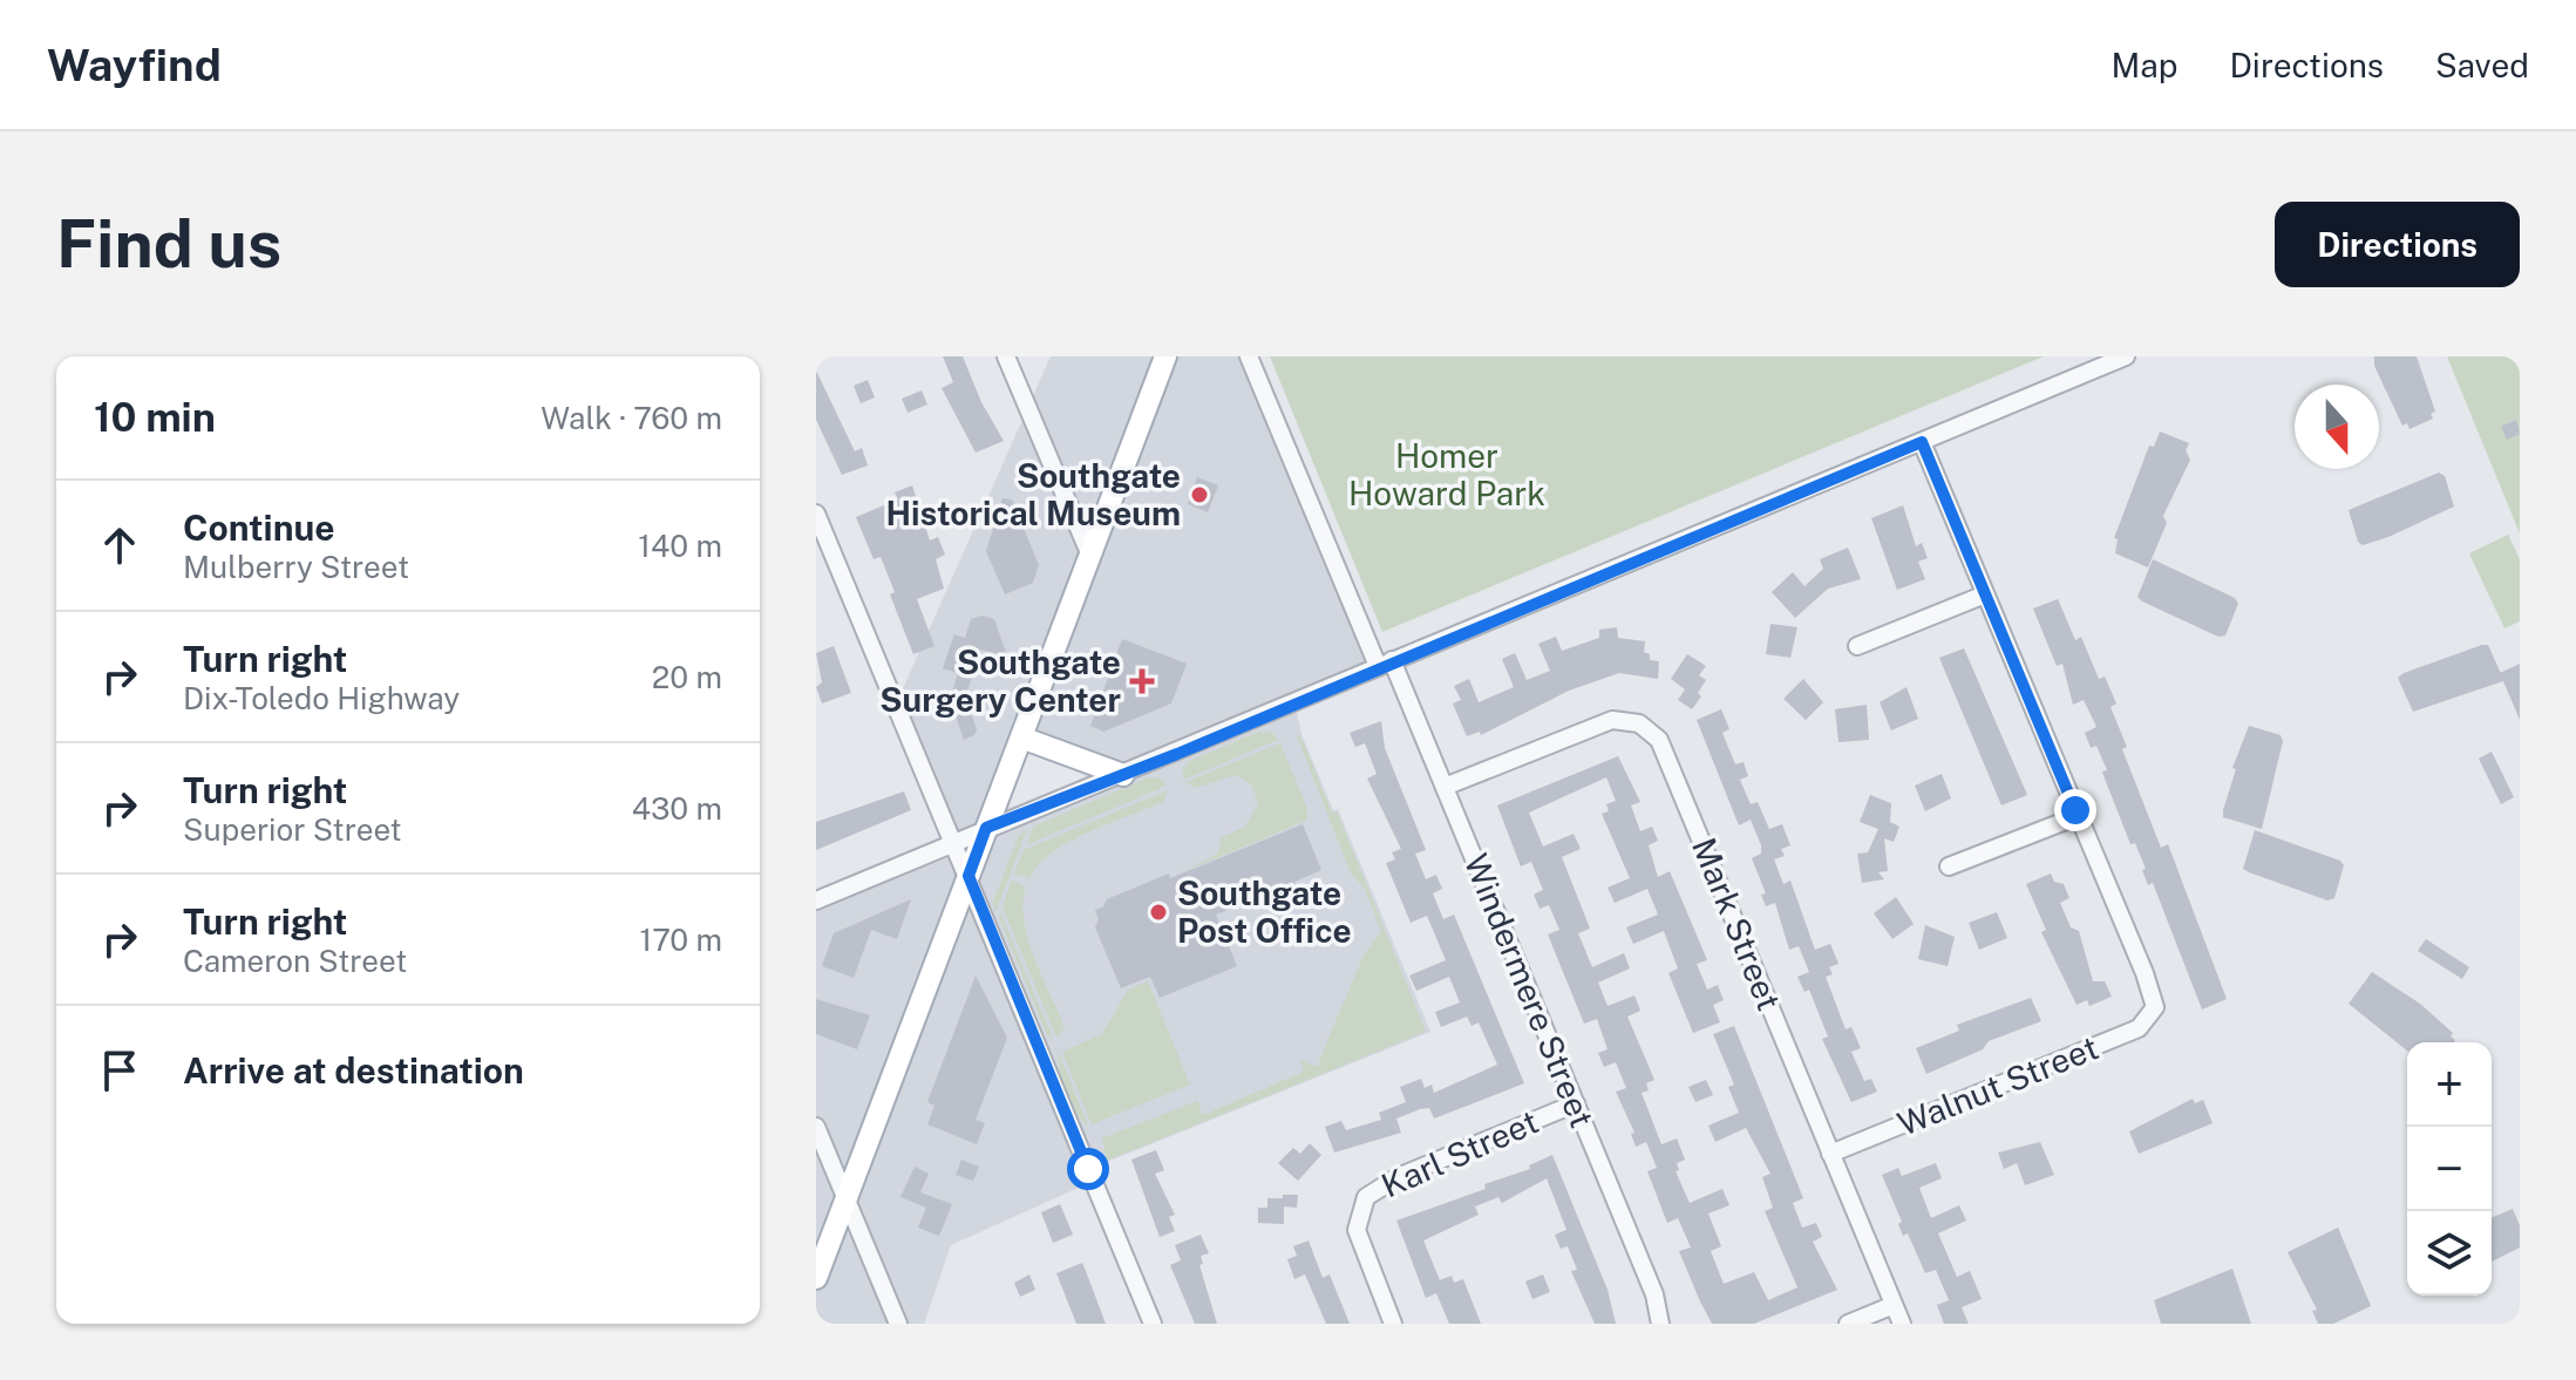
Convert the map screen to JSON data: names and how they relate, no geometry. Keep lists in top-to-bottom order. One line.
{"streets":{"street":["Mark Street","Windermere Street","Walnut Street","Karl Street"]},"crossings":[["Mark Street","Windermere Street"],["Mark Street","Walnut Street"],["Windermere Street","Karl Street"]],"parks":["Homer Howard Park"],"places":{"other":["Southgate Historical Museum","Southgate Post Office"],"health":["Southgate Surgery Center"]},"north":"bottom","page":{"header":"Wayfind","nav":["Map","Directions","Saved"],"buttons":"Directions","title":"Find us","heading":["10 min","Walk · 760 m"],"list":[["Continue","Mulberry Street","140 m"],["Turn right","Dix-Toledo Highway","20 m"],["Turn right","Superior Street","430 m"],["Turn right","Cameron Street","170 m"],"Arrive at destination"],"map_buttons":["+","−"]}}
